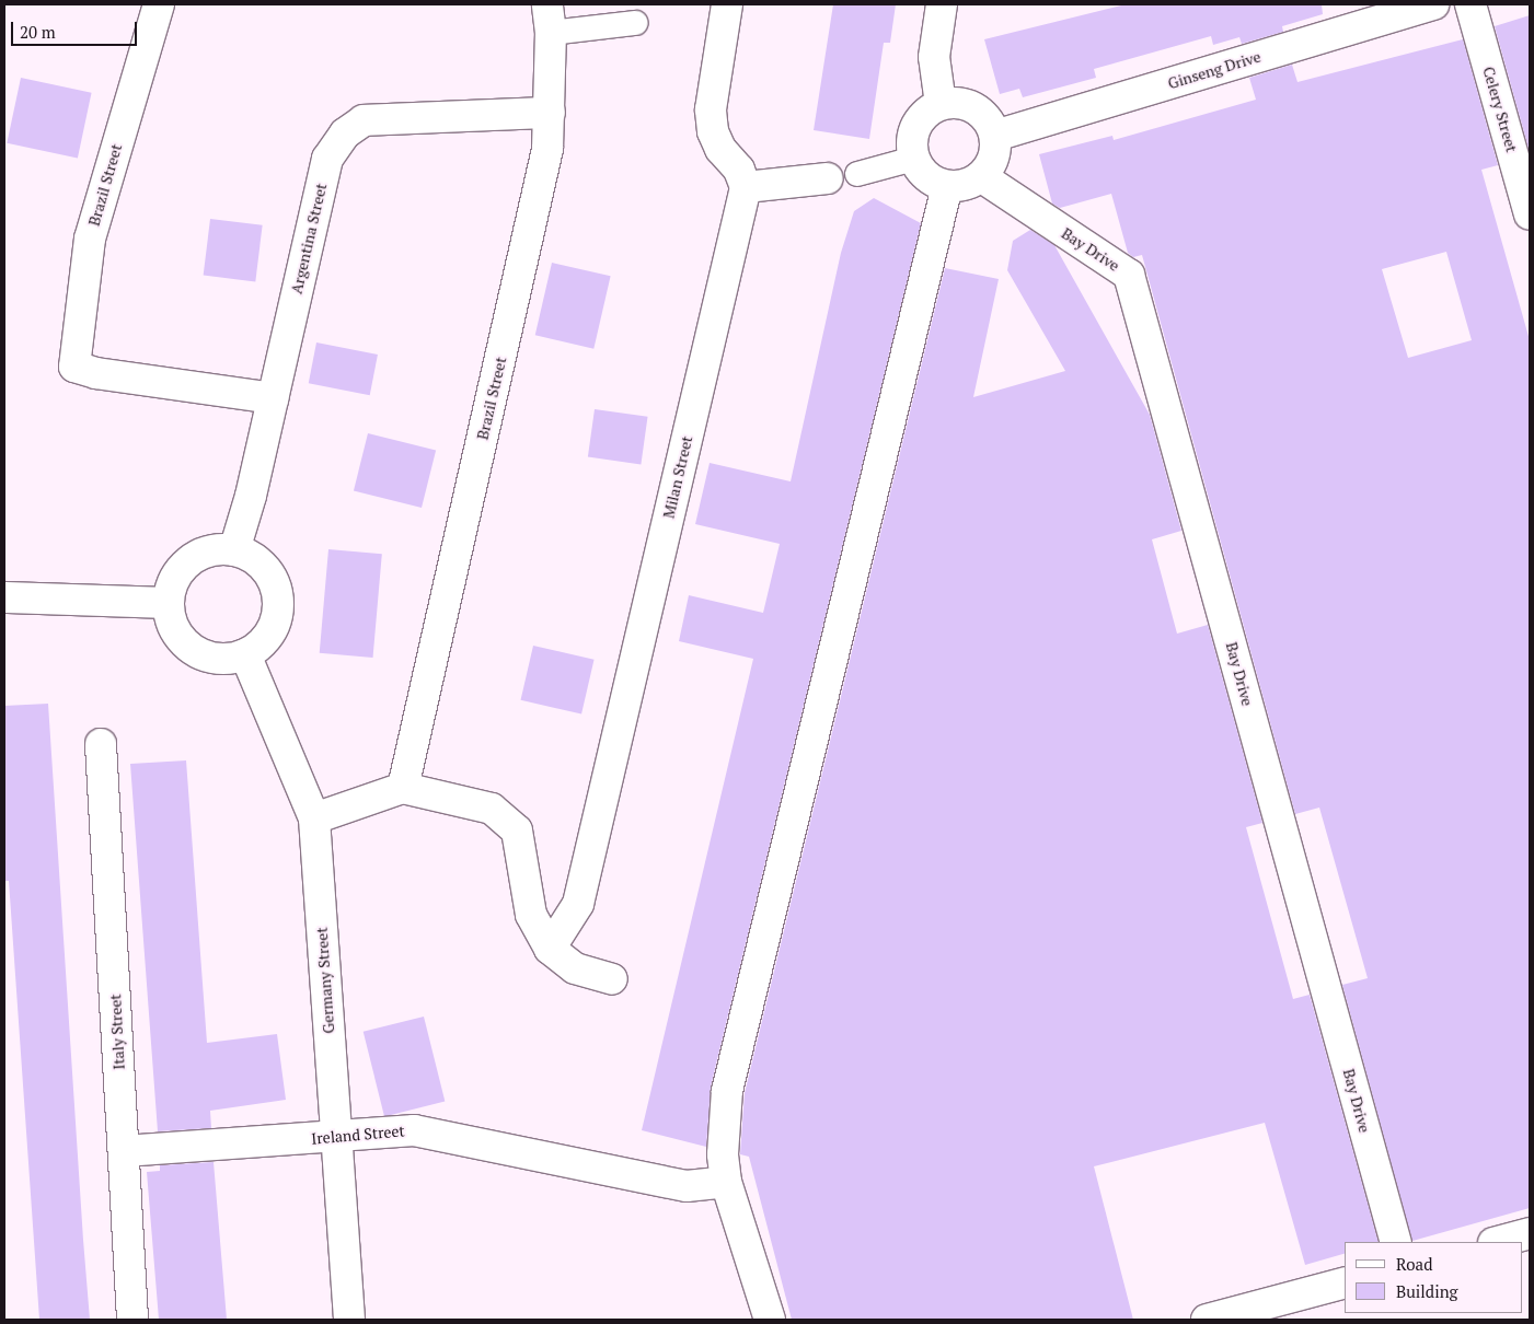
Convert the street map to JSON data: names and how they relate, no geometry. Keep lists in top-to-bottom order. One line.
{"streets":{"street":["Ginseng Drive","Celery Street","Brazil Street","Argentina Street","Bay Drive","Milan Street","Germany Street","Italy Street","Ireland Street"]},"crossings":[["Ginseng Drive","Bay Drive"],["Brazil Street","Argentina Street"],["Argentina Street","Germany Street"],["Germany Street","Ireland Street"],["Italy Street","Ireland Street"]],"legend":["Road","Building"],"scale_bar":"20 m"}
